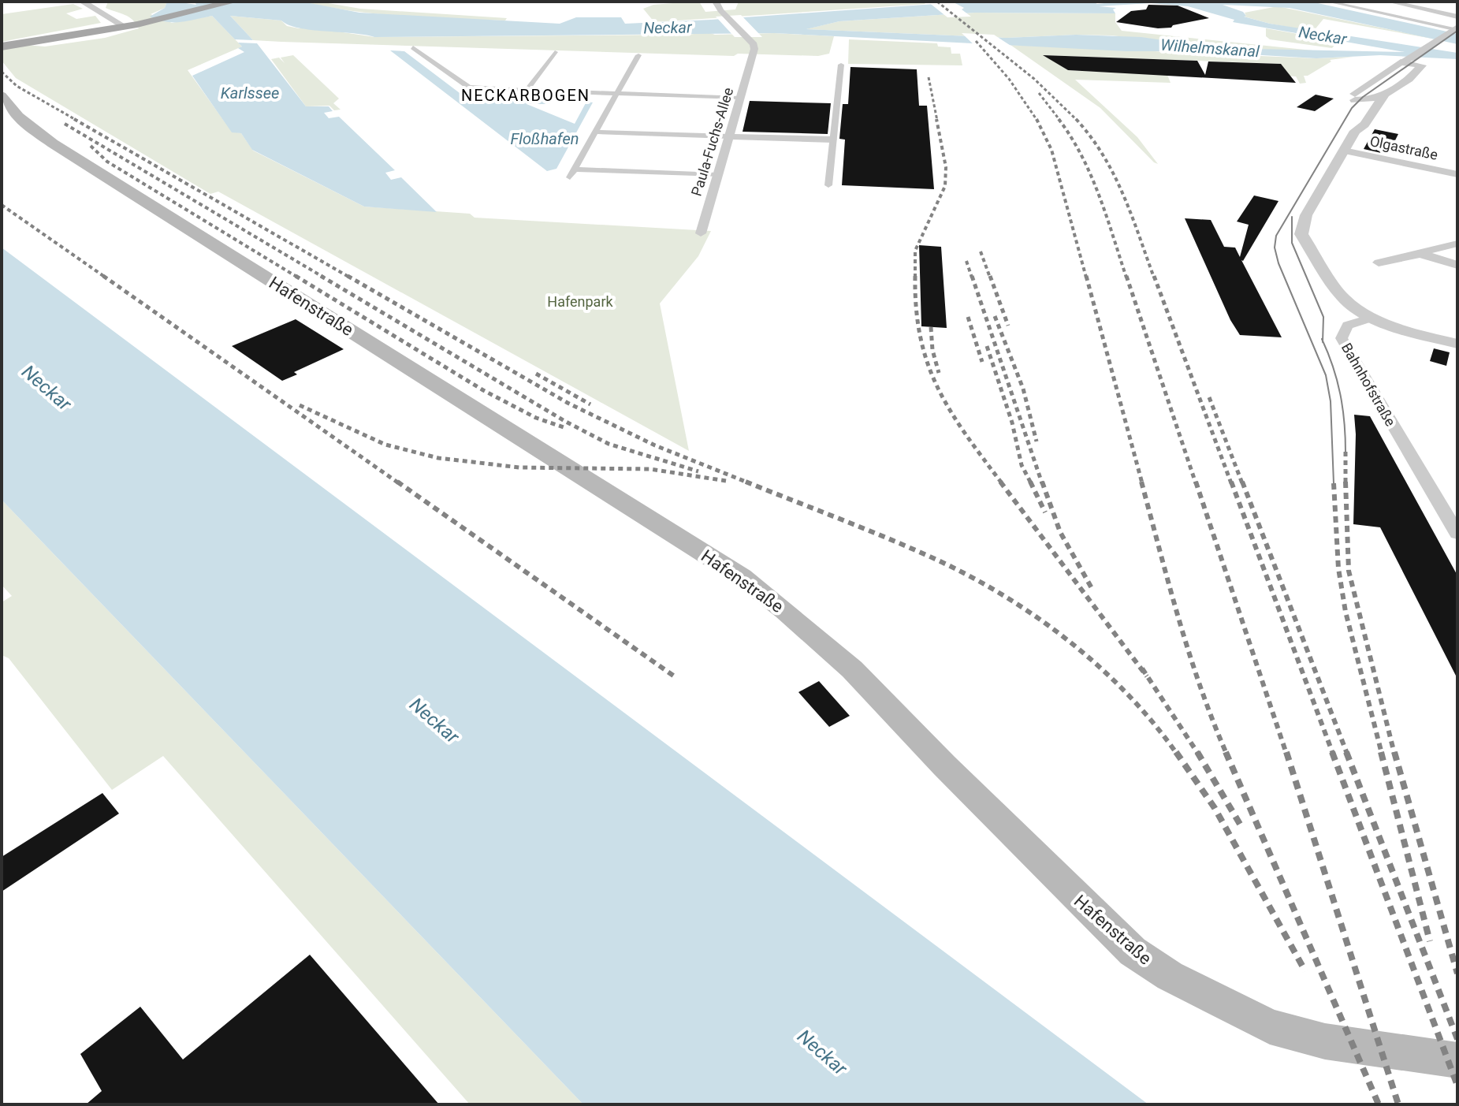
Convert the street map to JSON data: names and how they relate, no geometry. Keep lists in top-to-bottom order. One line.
{"streets":{"main road":["Hafenstraße"],"street":["Paula-Fuchs-Allee","Olgastraße","Bahnhofstraße"]},"districts":["NECKARBOGEN"],"water":["Neckar","Wilhelmskanal","Karlssee","Floßhafen"],"parks":["Hafenpark"]}
